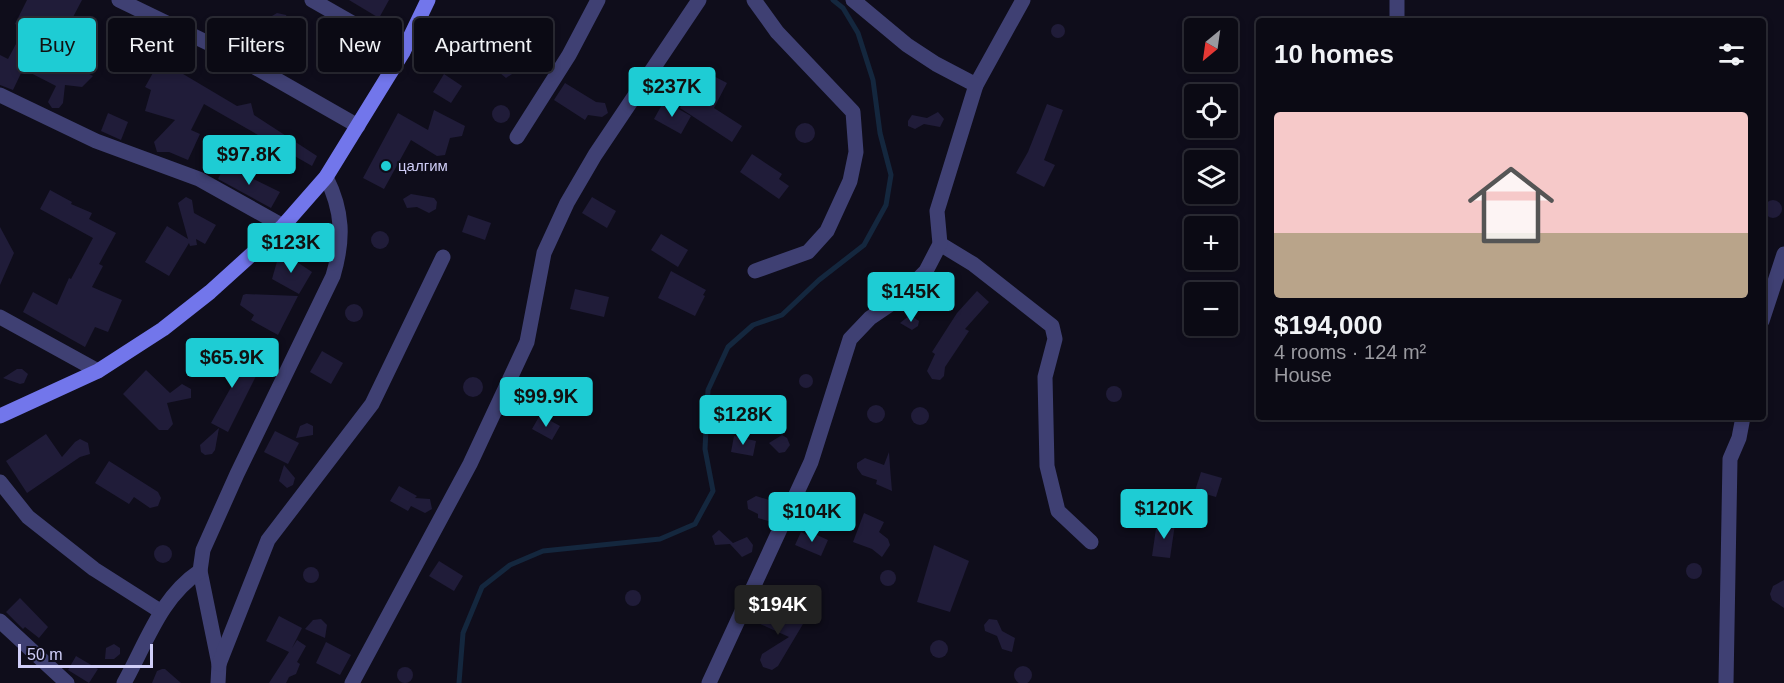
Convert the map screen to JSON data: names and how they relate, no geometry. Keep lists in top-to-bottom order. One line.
{"places":["цалгим"],"scale_bar":"50 m","north":"bottom left","page":{"map_buttons":["+","−"],"chip":["Buy","Rent","Filters","New","Apartment"],"heading":"10 homes","price":["$237K","$97.8K","$123K","$145K","$65.9K","$99.9K","$128K","$120K","$104K","$194K"],"list":[{"name":"$194,000","note":"4 rooms · 124 m² · House"}],"scale":"50 m"}}
